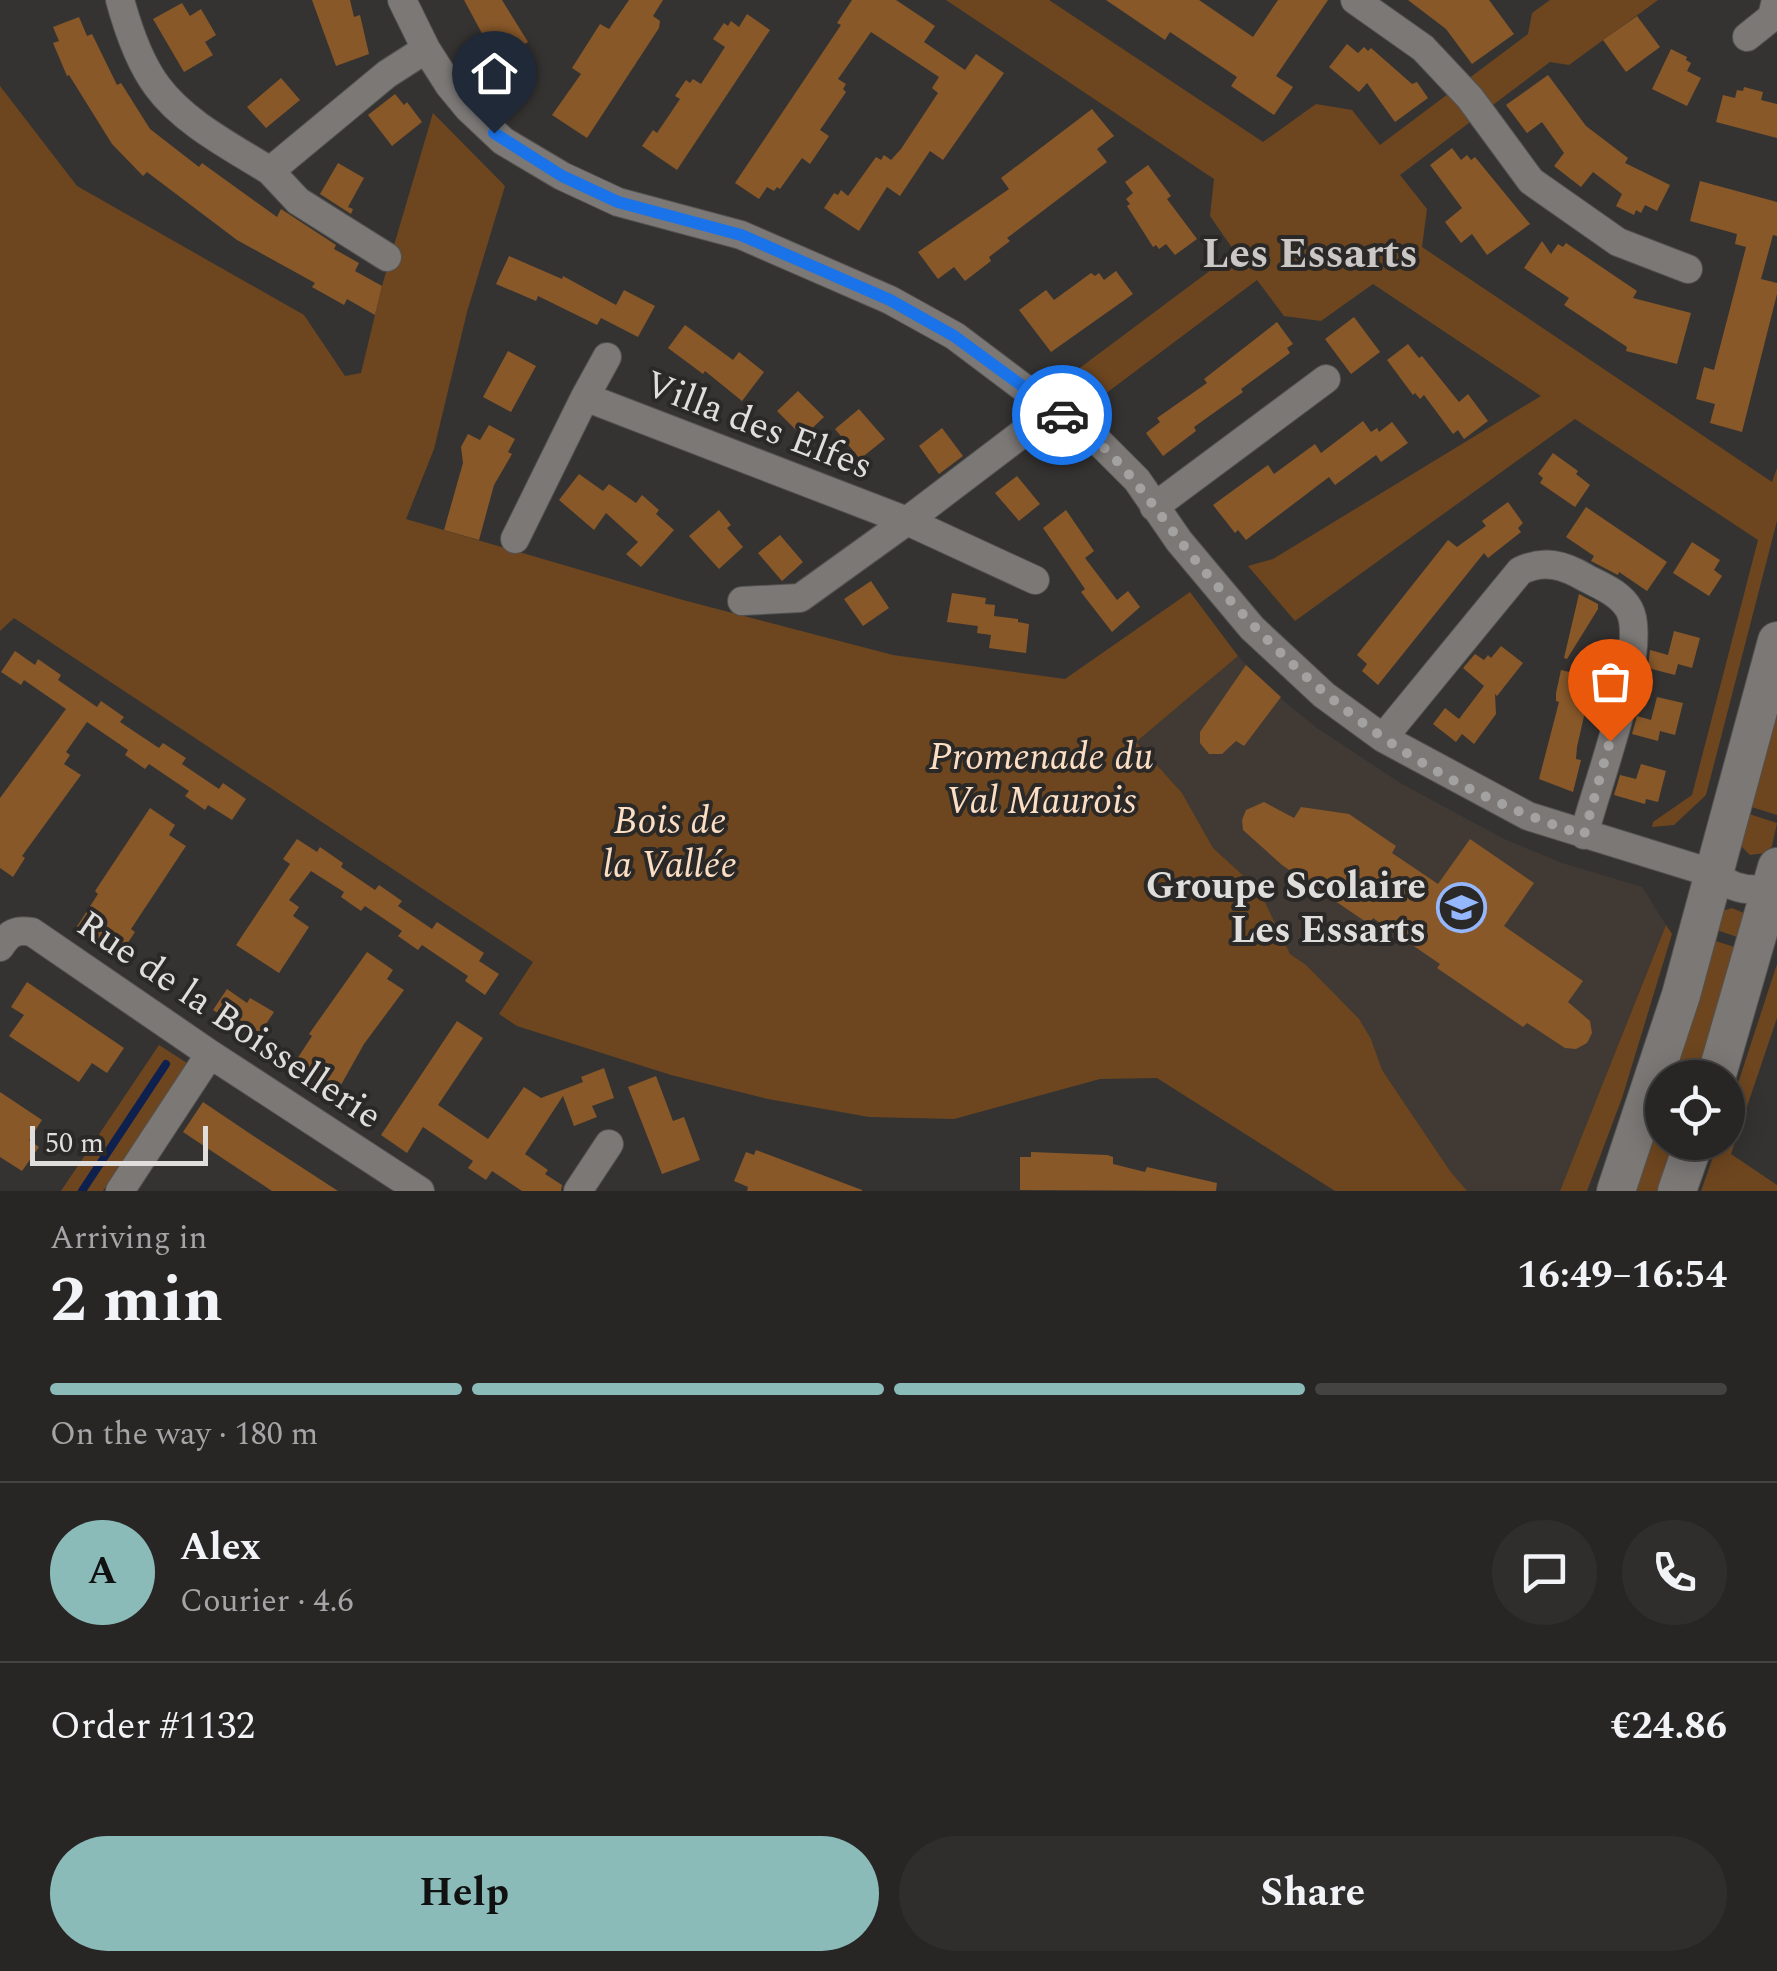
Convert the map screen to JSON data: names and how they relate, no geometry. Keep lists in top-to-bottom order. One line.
{"streets":{"street":["Villa des Elfes","Rue de la Boissellerie"]},"districts":["Les Essarts"],"parks":["Promenade du Val Maurois","Bois de la Vallée"],"places":{"school or university":["Groupe Scolaire Les Essarts"]},"scale_bar":"50 m","page":{"scale":"50 m","heading":["2 min","Arriving in","16:49–16:54"],"panel":["Alex","Courier · 4.6","Order #1132","€24.86"],"bar":"On the way · 180 m","round":"A","buttons":["Help","Share"]}}
